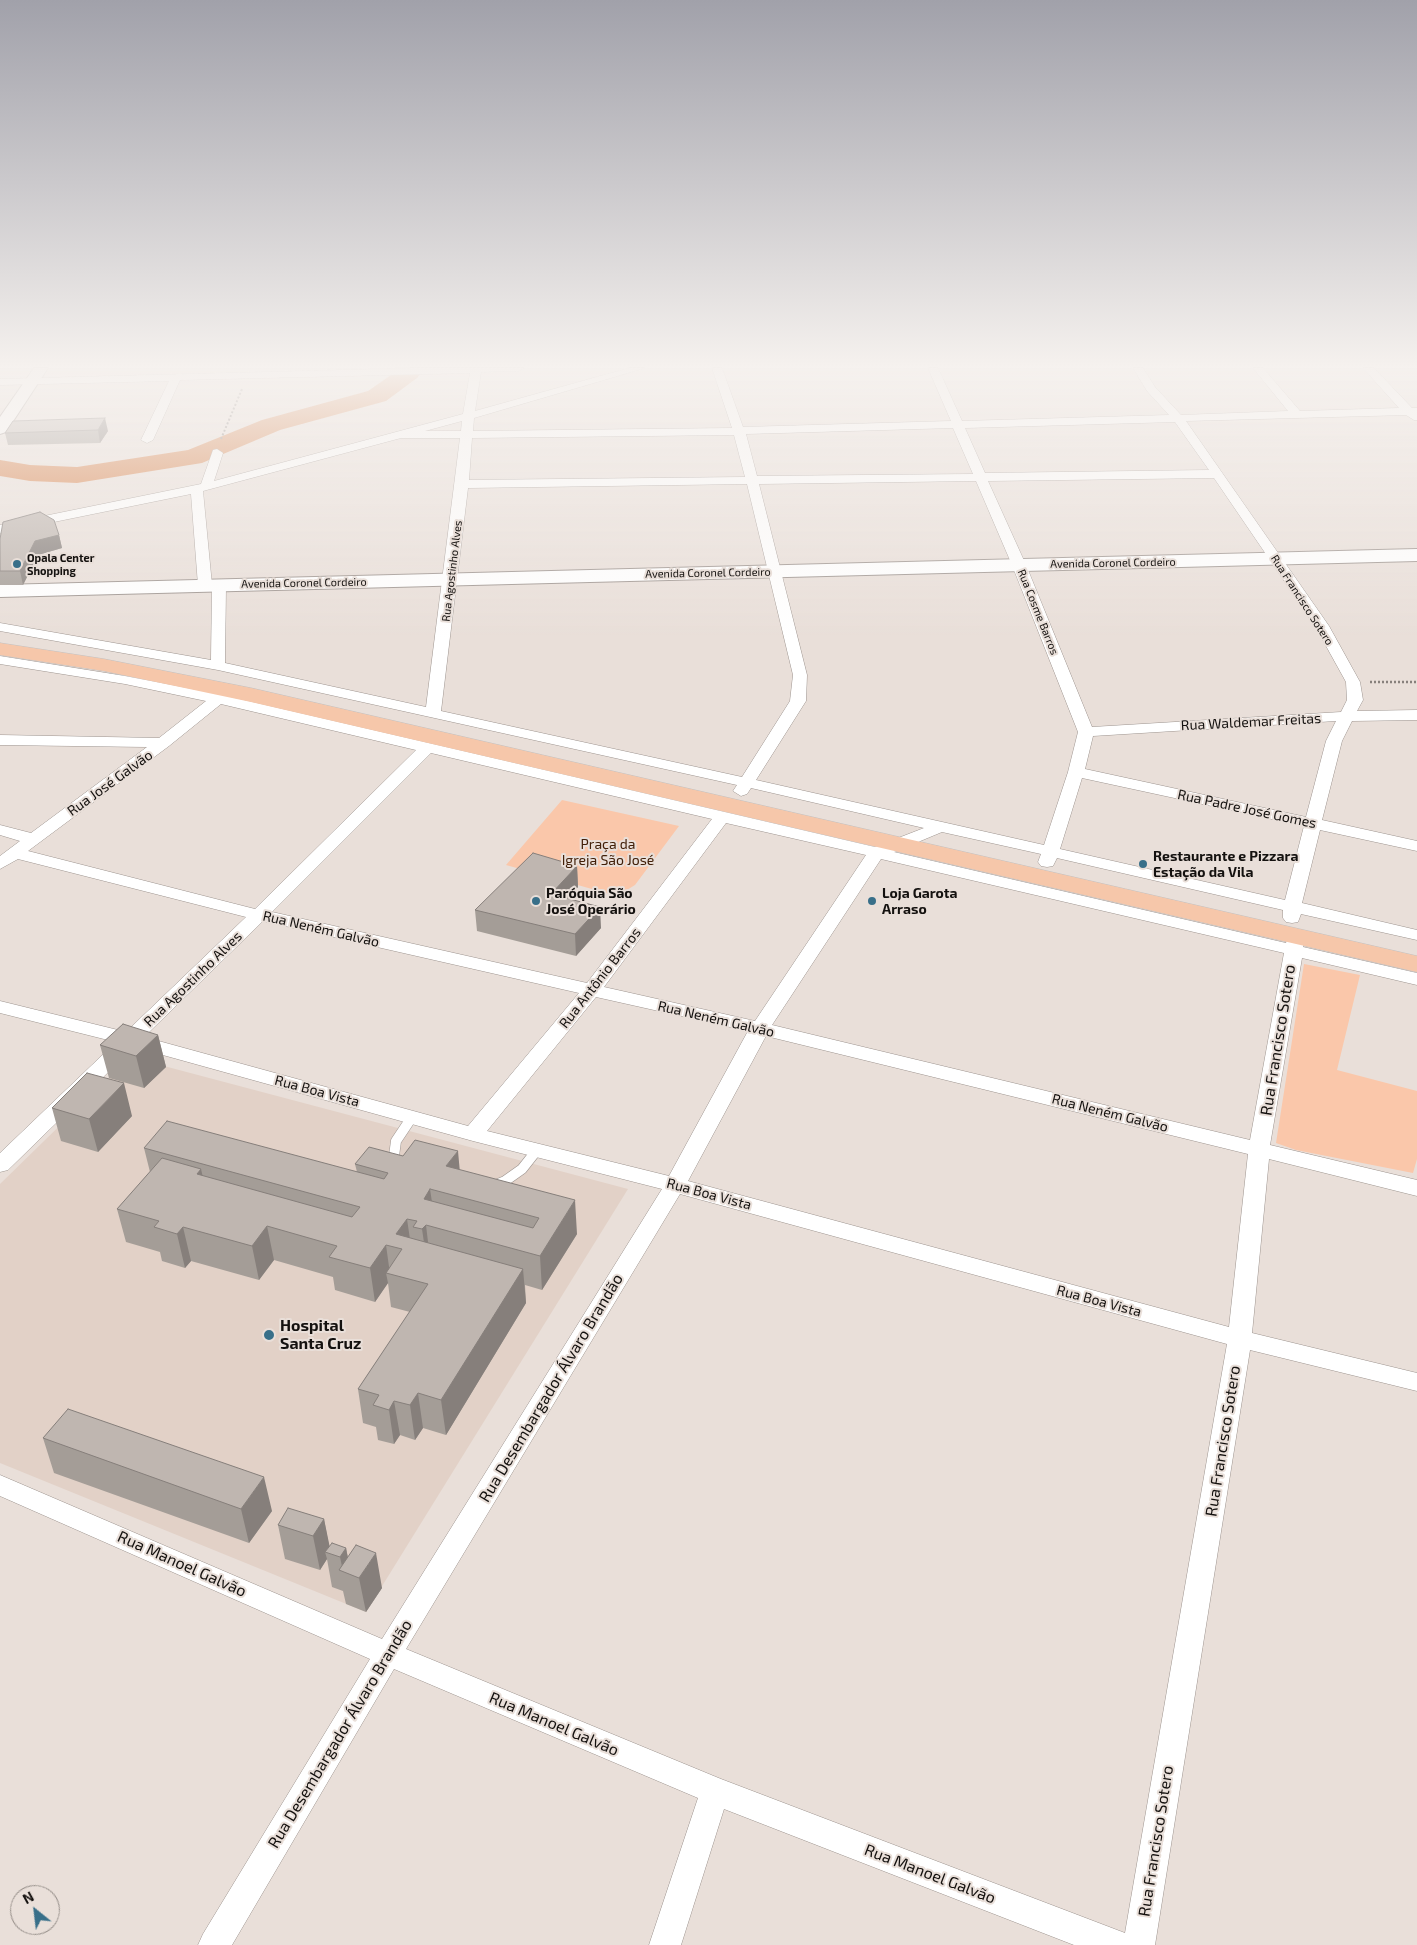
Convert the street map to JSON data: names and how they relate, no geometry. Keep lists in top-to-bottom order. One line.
{"streets":{"street":["Avenida Coronel Cordeiro","Rua Agostinho Alves","Rua Francisco Sotero","Rua Cosme Barros","Rua Waldemar Freitas","Rua José Galvão","Rua Padre José Gomes","Rua Neném Galvão","Rua Antônio Barros","Rua Boa Vista","Rua Desembargador Álvaro Brandão","Rua Manoel Galvão"]},"crossings":[["Avenida Coronel Cordeiro","Rua Agostinho Alves"],["Avenida Coronel Cordeiro","Rua Francisco Sotero"],["Avenida Coronel Cordeiro","Rua Cosme Barros"],["Rua Agostinho Alves","Rua Neném Galvão"],["Rua Agostinho Alves","Rua Boa Vista"],["Rua Francisco Sotero","Rua Waldemar Freitas"],["Rua Francisco Sotero","Rua Padre José Gomes"],["Rua Francisco Sotero","Rua Neném Galvão"],["Rua Francisco Sotero","Rua Boa Vista"],["Rua Cosme Barros","Rua Waldemar Freitas"],["Rua José Galvão","Rua Neném Galvão"],["Rua Neném Galvão","Rua Antônio Barros"],["Rua Neném Galvão","Rua Desembargador Álvaro Brandão"],["Rua Antônio Barros","Rua Boa Vista"],["Rua Boa Vista","Rua Desembargador Álvaro Brandão"],["Rua Desembargador Álvaro Brandão","Rua Manoel Galvão"]],"parks":["Praça da Igreja São José"],"places":["Opala Center Shopping","Restaurante e Pizzara Estação da Vila","Paróquia São José Operário","Loja Garota Arraso","Hospital Santa Cruz"],"north":"top left"}
